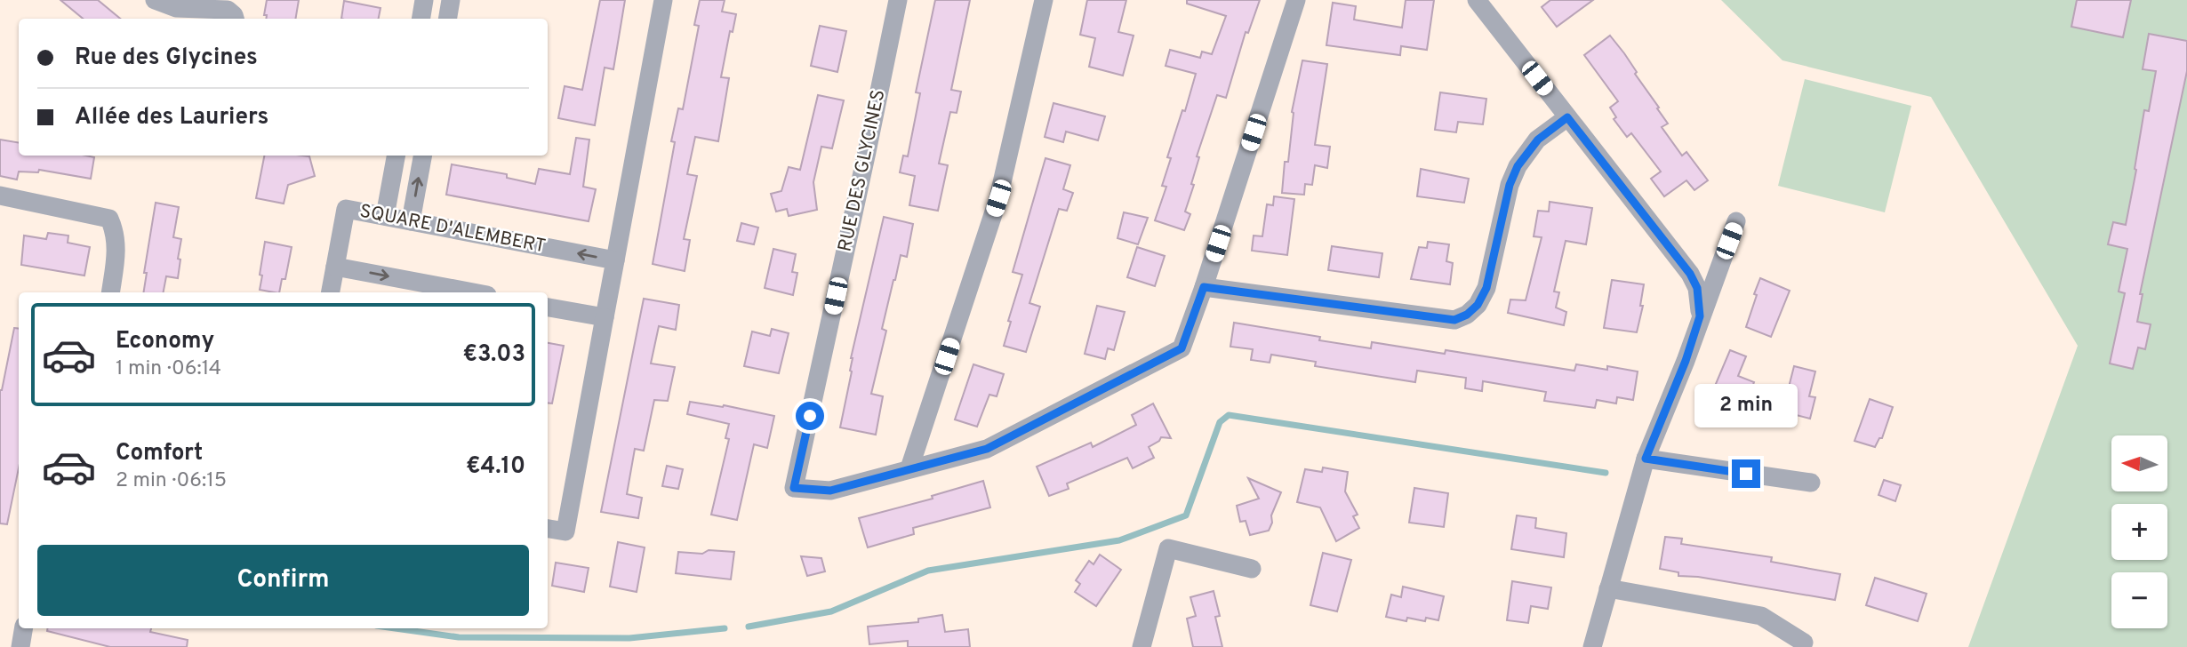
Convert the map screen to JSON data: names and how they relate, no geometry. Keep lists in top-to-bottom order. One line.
{"streets":{"street":["RUE DES GLYCINES","SQUARE D'ALEMBERT"]},"north":"left","page":{"banner":["Rue des Glycines","Allée des Lauriers"],"list":[{"name":"Economy","note":"1 min · 06:14","value":"€3.03"},{"name":"Comfort","note":"2 min · 06:15","value":"€4.10"}],"bubble":"2 min","map_buttons":["+","−"],"buttons":"Confirm"}}
